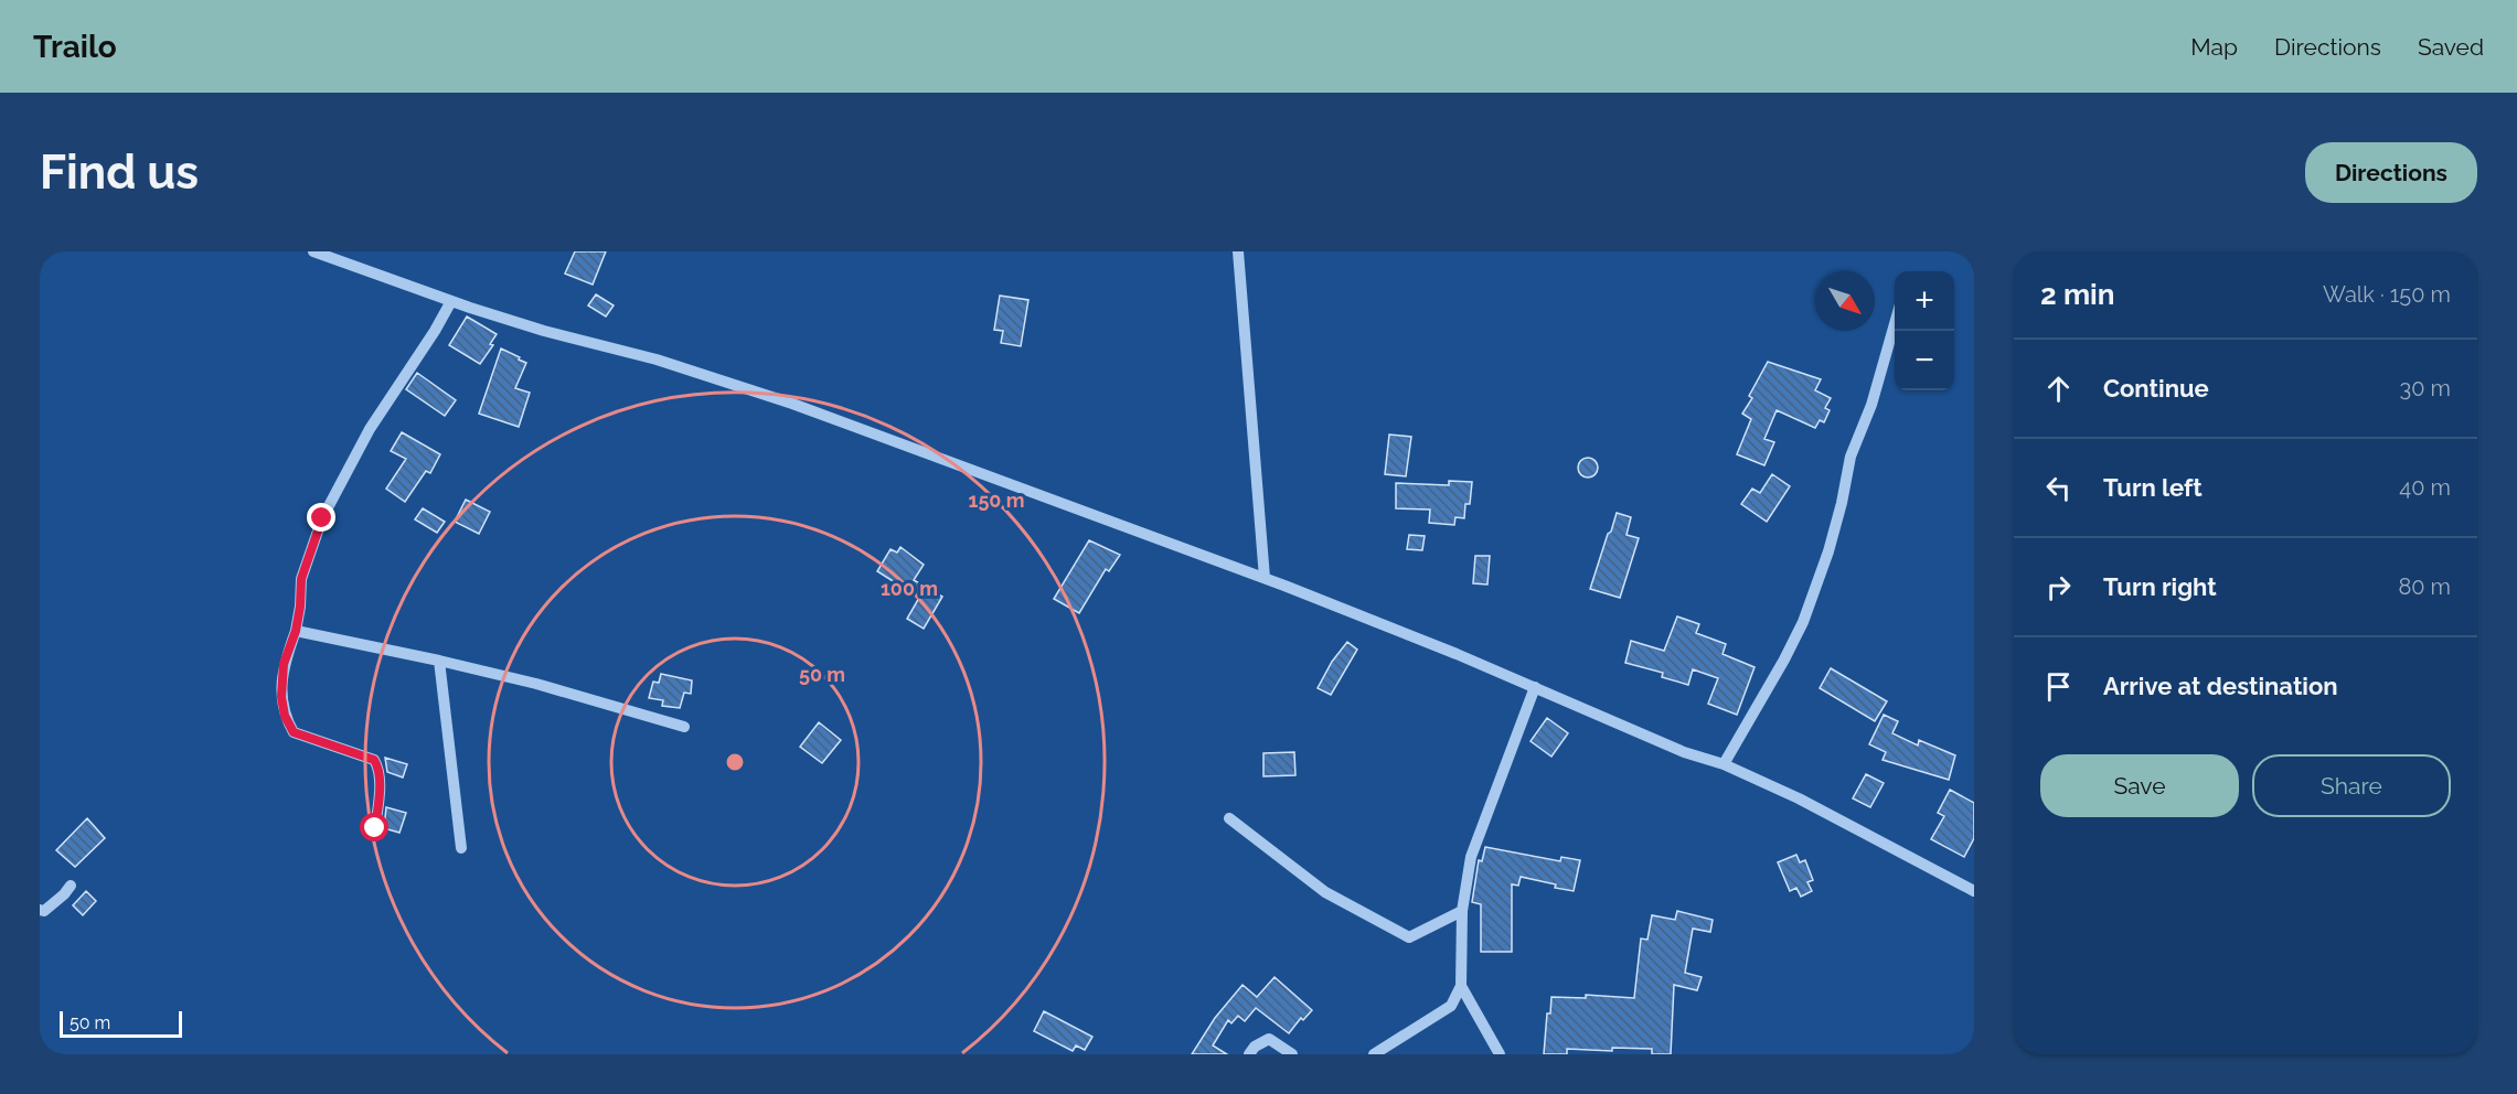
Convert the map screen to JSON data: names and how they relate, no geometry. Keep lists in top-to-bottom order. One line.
{"scale_bar":"50 m","north":"bottom right","page":{"header":"Trailo","nav":["Map","Directions","Saved"],"buttons":["Directions",["Save","Share"]],"title":"Find us","heading":["2 min","Walk · 150 m"],"map_buttons":["+","−"],"list":[["Continue","30 m"],["Turn left","40 m"],["Turn right","80 m"],"Arrive at destination"],"scale":"50 m"},"rings":["150 m","100 m","50 m"]}
